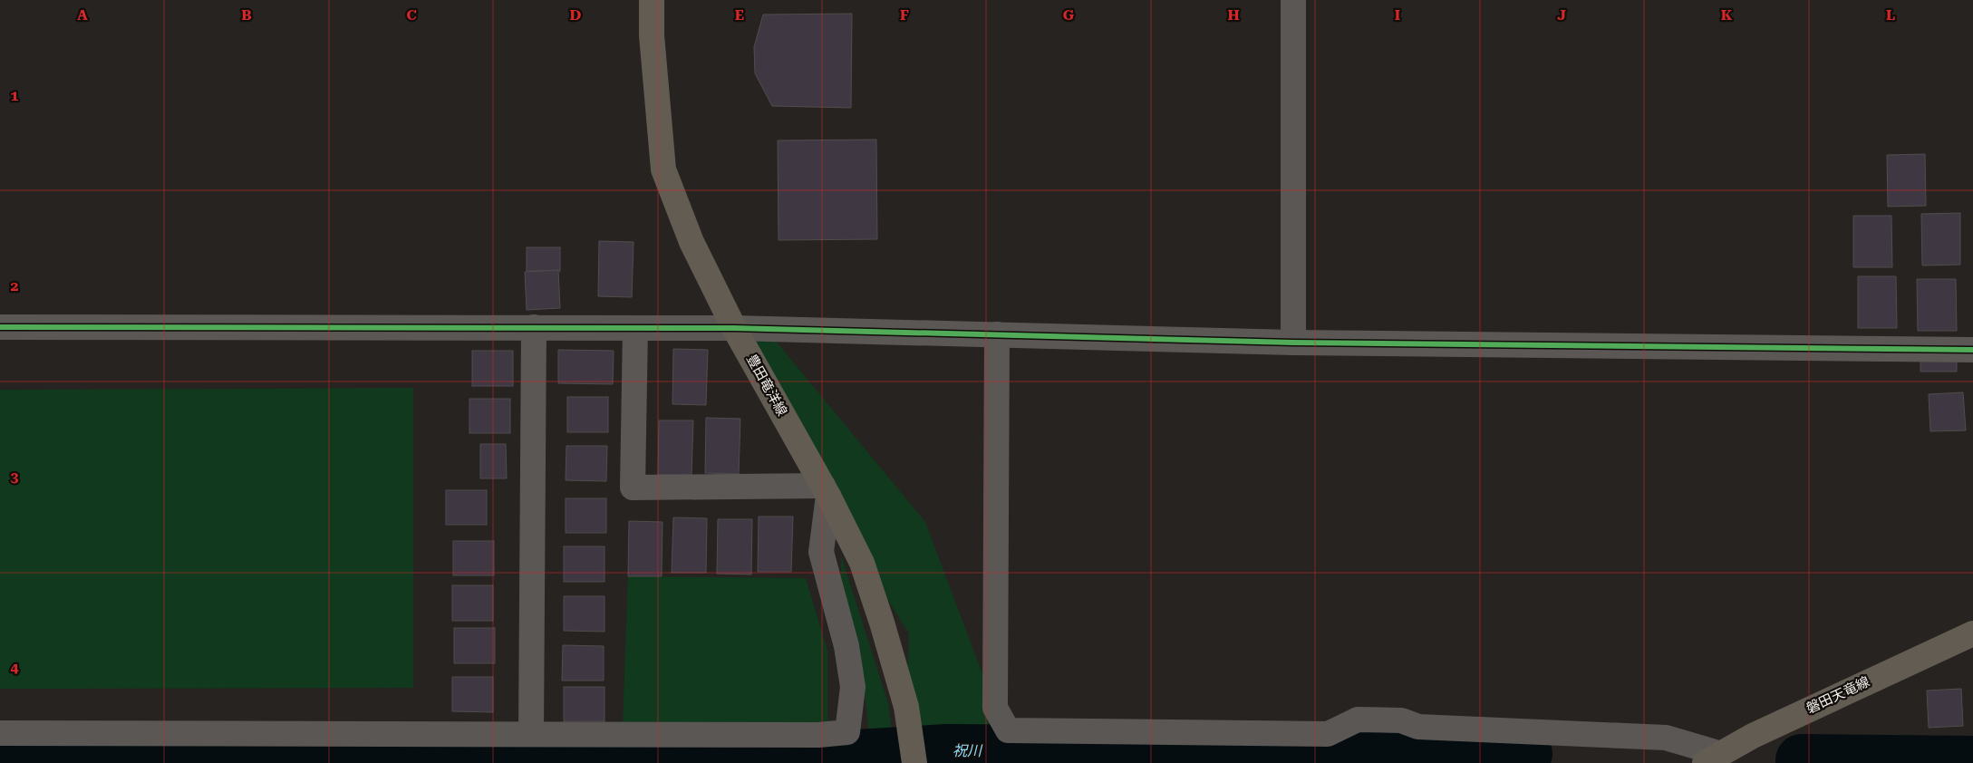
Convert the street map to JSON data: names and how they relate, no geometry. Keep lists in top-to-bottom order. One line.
{"streets":{"main road":["豊田竜洋線","磐田天竜線"]},"water":["祝川"],"grid":{"columns":["A","B","C","D","E","F","G","H","I","J","K","L"],"rows":["1","2","3","4"]}}
